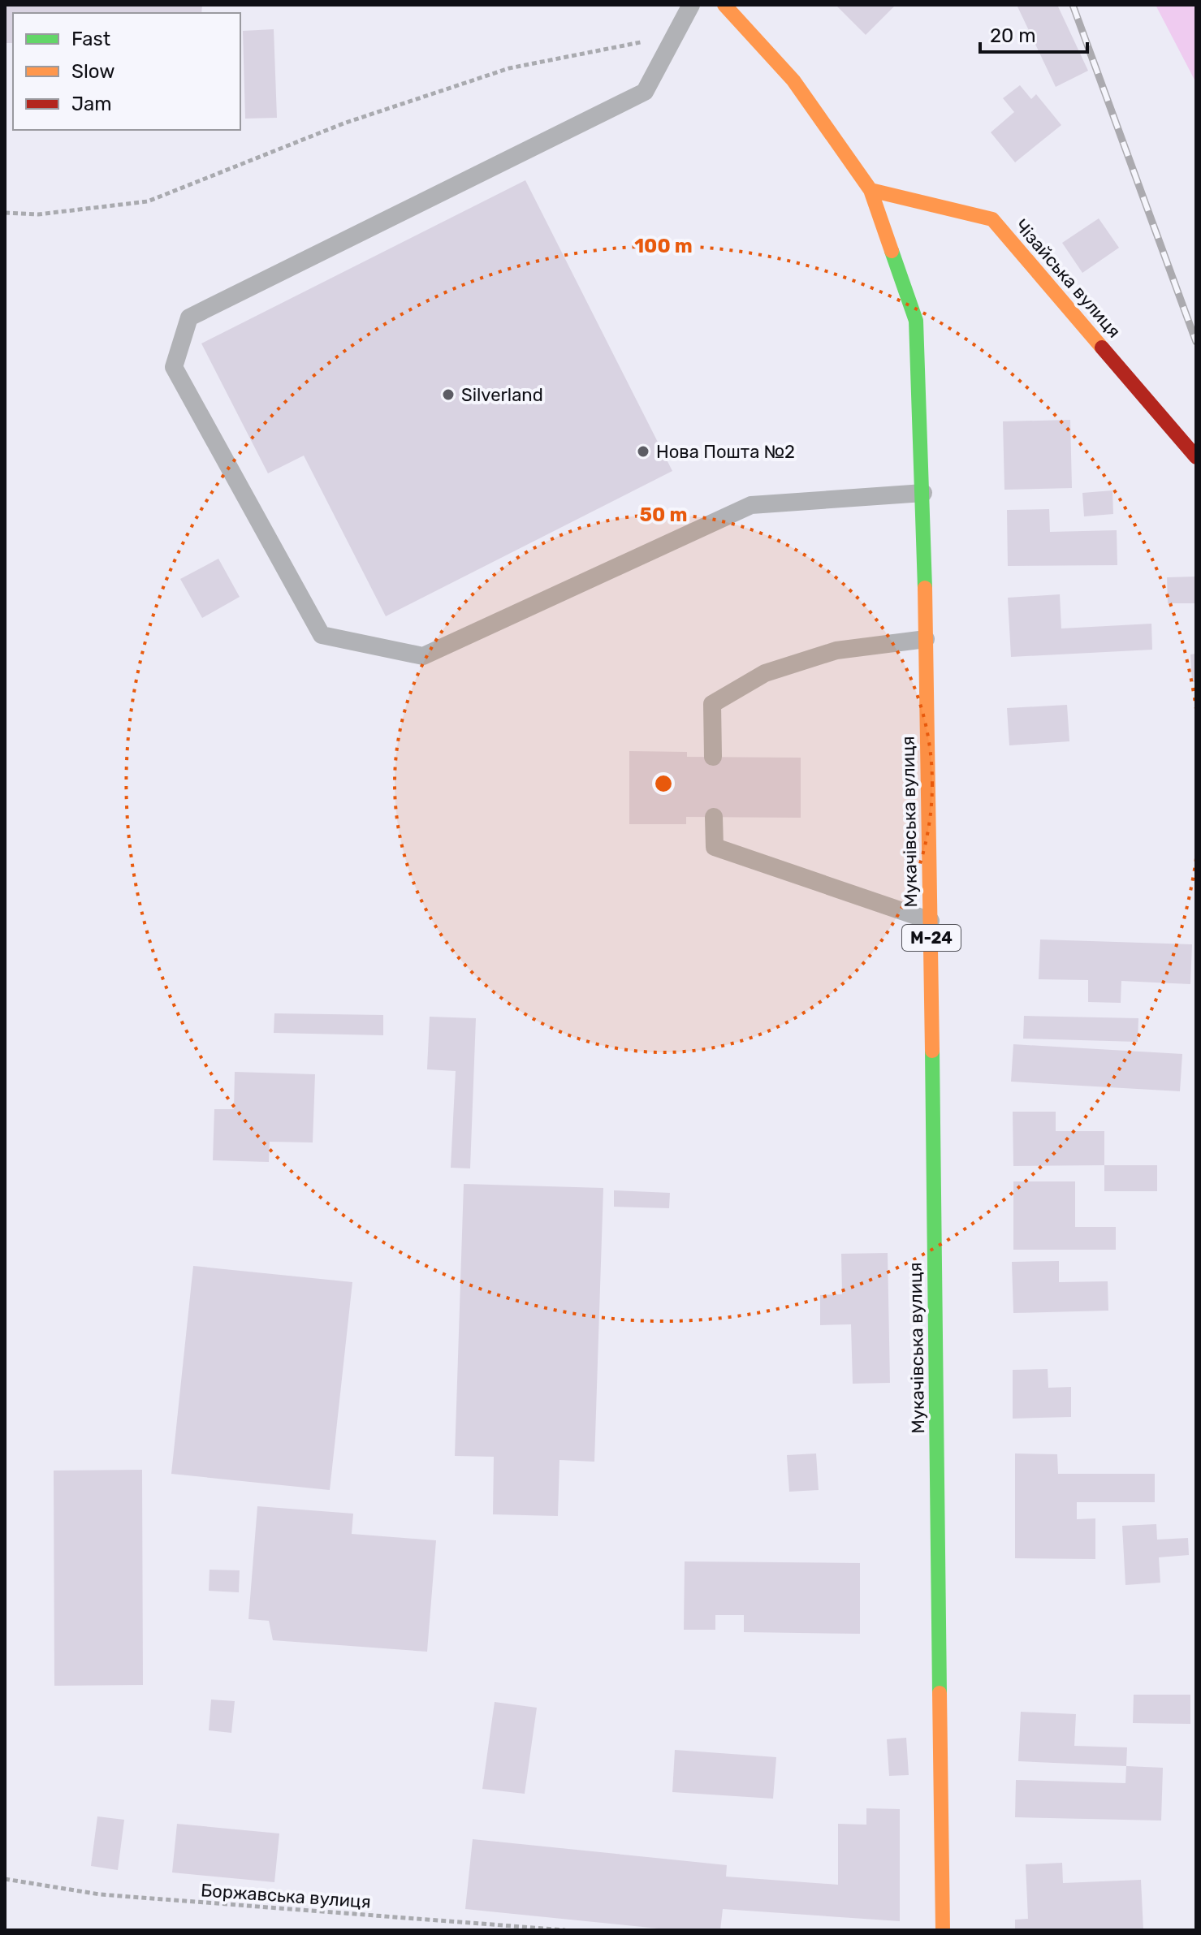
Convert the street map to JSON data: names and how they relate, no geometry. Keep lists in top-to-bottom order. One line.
{"streets":{"main road":["Чізайська вулиця","Мукачівська вулиця","М-24"],"path":["Боржавська вулиця"]},"crossings":[["Чізайська вулиця","Мукачівська вулиця"]],"places":["Silverland","Нова Пошта №2"],"legend":["Fast","Slow","Jam"],"scale_bar":"20 m","rings":["100 m","50 m"]}
